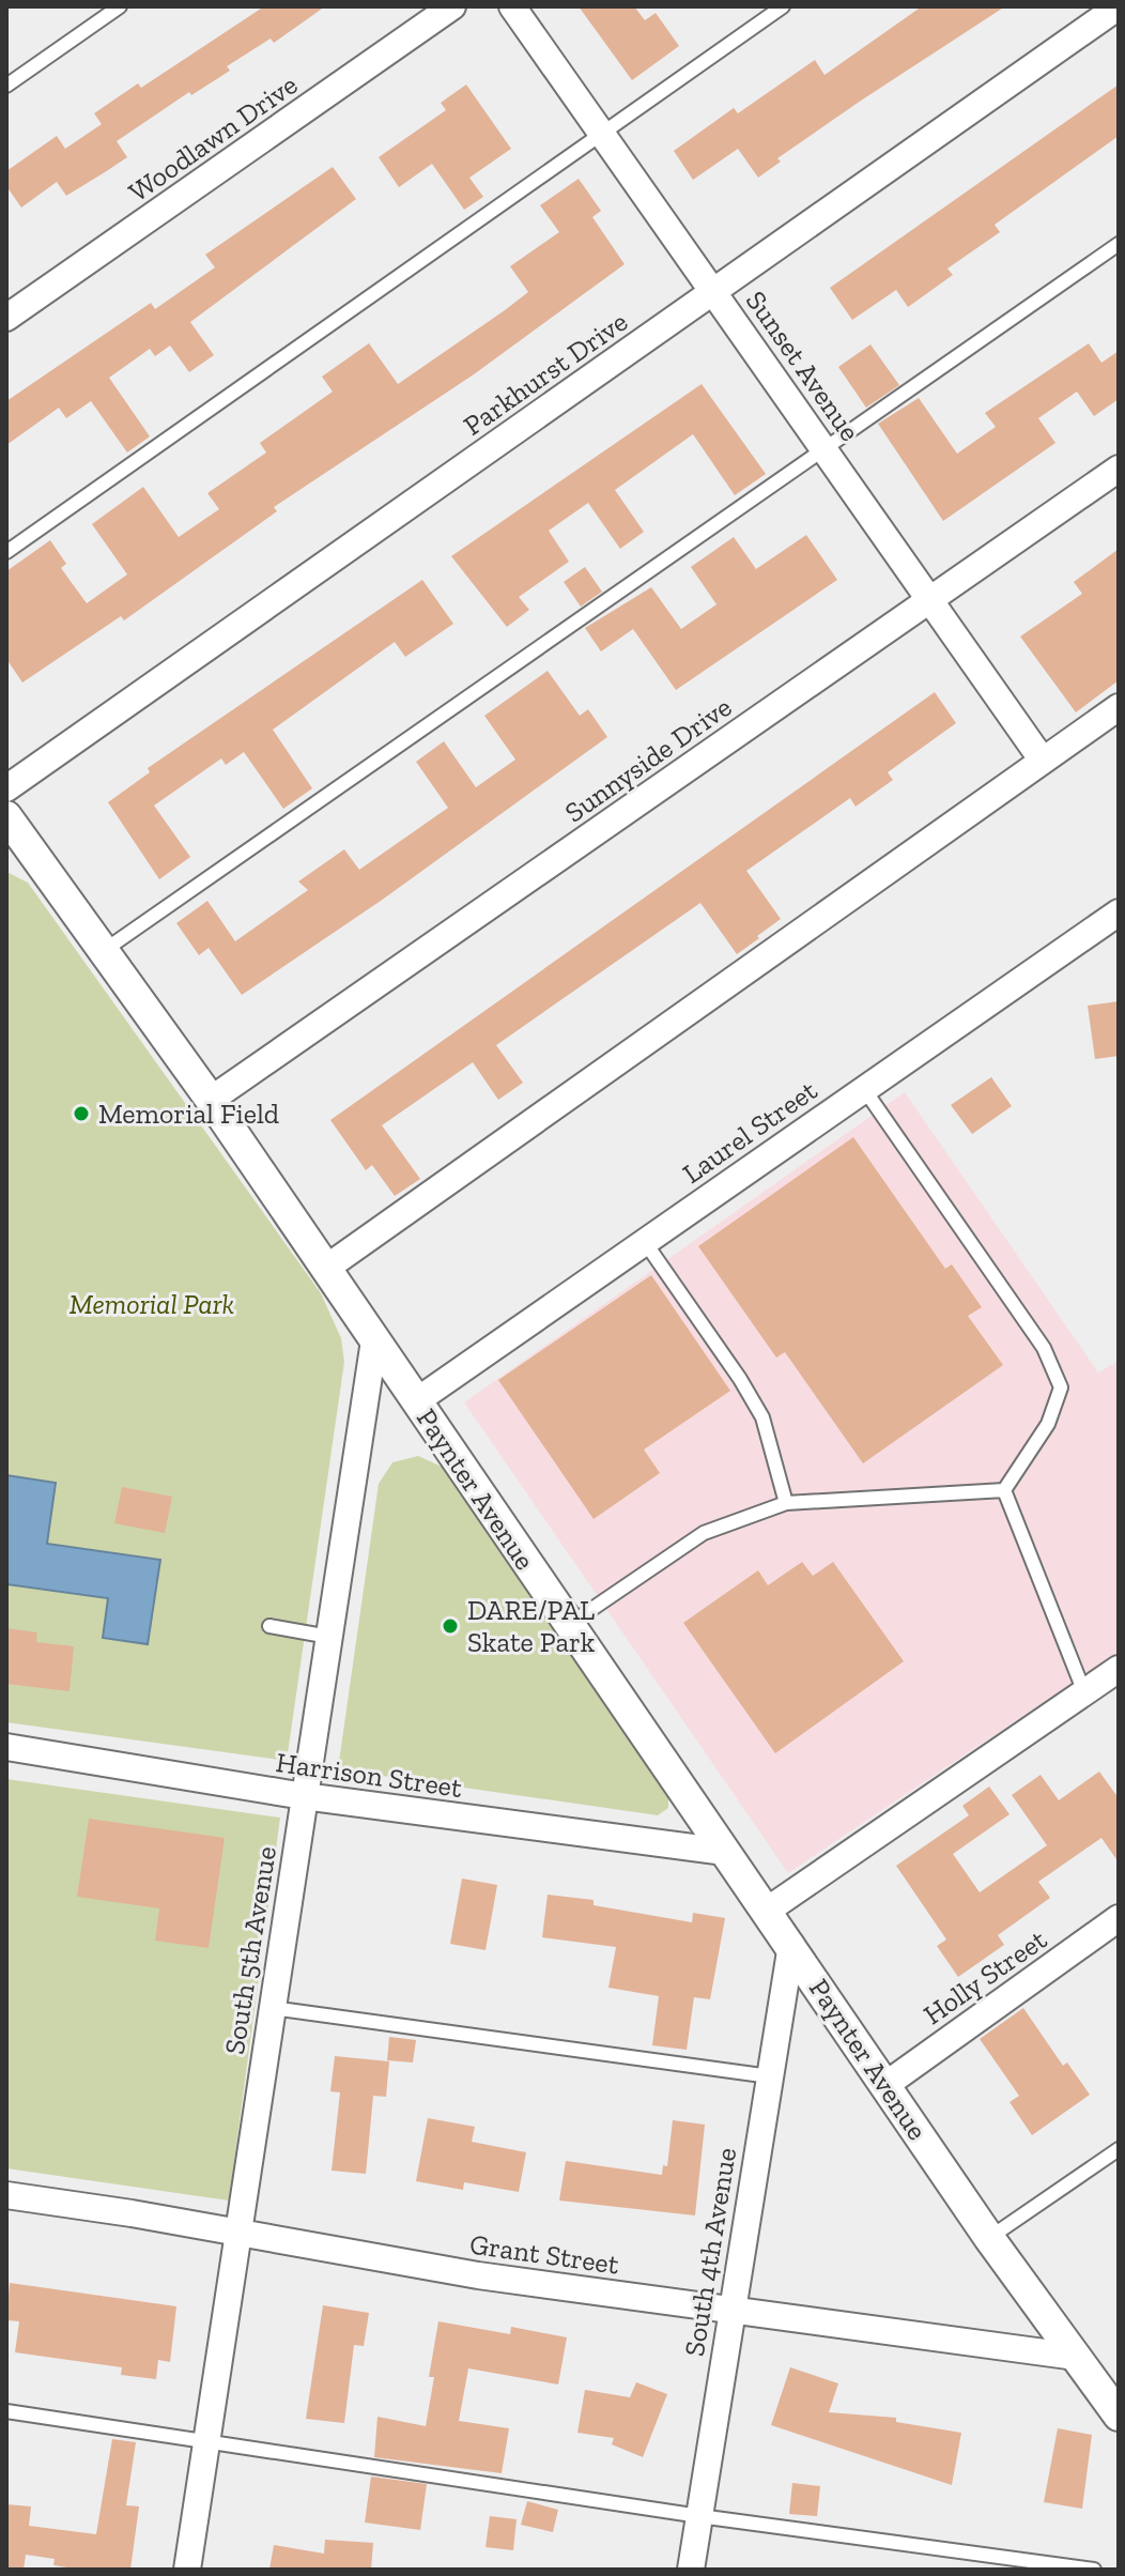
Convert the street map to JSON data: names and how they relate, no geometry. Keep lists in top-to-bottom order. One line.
{"streets":{"street":["Woodlawn Drive","Sunset Avenue","Parkhurst Drive","Sunnyside Drive","Laurel Street","Paynter Avenue","Harrison Street","South 5th Avenue","Holly Street","South 4th Avenue","Grant Street"]},"crossings":[["Sunset Avenue","Parkhurst Drive"],["Sunset Avenue","Sunnyside Drive"],["Sunnyside Drive","Paynter Avenue"],["Laurel Street","Paynter Avenue"],["Paynter Avenue","Harrison Street"],["Paynter Avenue","South 5th Avenue"],["Paynter Avenue","Holly Street"],["Paynter Avenue","South 4th Avenue"],["Paynter Avenue","Grant Street"],["Harrison Street","South 5th Avenue"],["South 5th Avenue","Grant Street"],["South 4th Avenue","Grant Street"]],"parks":["Memorial Park"],"places":["Memorial Field","DARE/PAL Skate Park"]}
